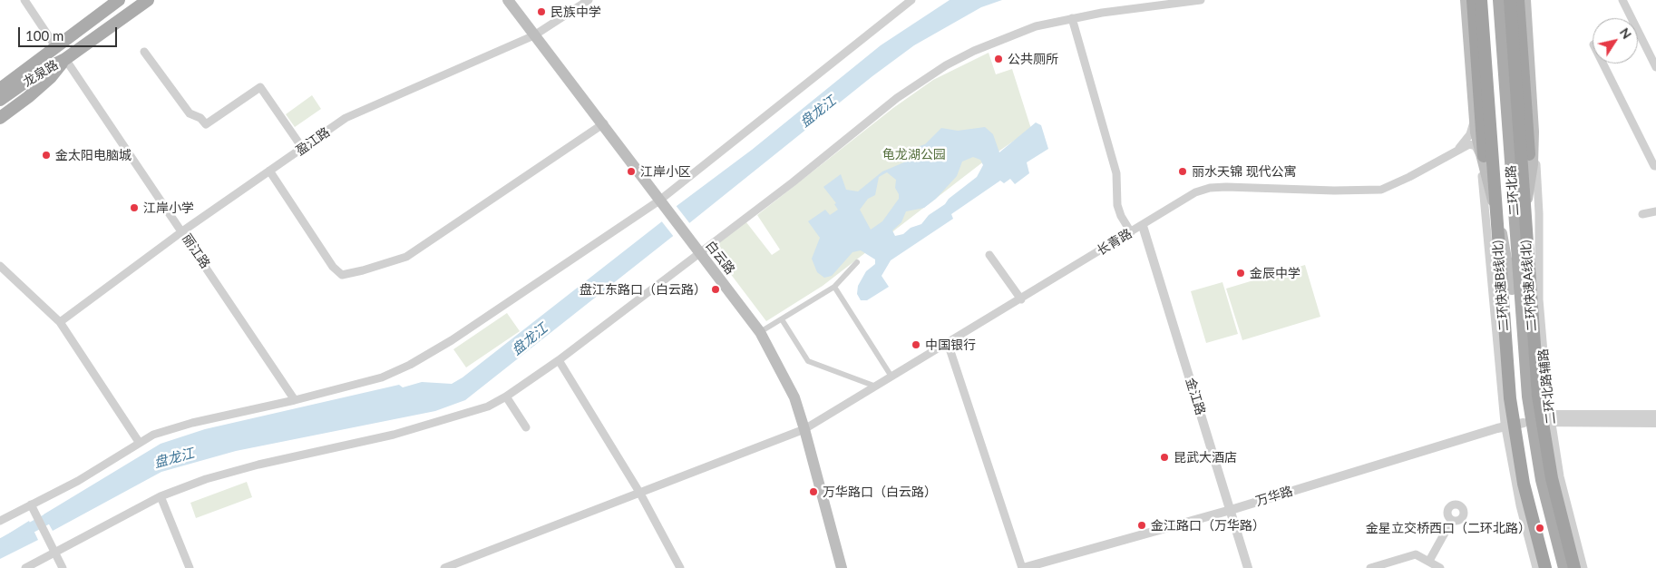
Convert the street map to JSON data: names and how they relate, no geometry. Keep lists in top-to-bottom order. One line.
{"streets":{"highway":["二环快速B线(北)","二环快速A线(北)"],"main road":["龙泉路","二环北路","白云路"],"street":["盈江路","长青路","丽江路","二环北路辅路","金江路","万华路"]},"crossings":[["龙泉路","丽江路"],["盈江路","丽江路"],["盈江路","白云路"],["二环北路","二环快速B线(北)"],["二环北路","二环快速A线(北)"],["二环北路","万华路"],["长青路","白云路"],["长青路","金江路"],["二环快速B线(北)","二环快速A线(北)"],["二环北路辅路","万华路"],["金江路","万华路"]],"water":["盘龙江"],"parks":["龟龙湖公园"],"places":["民族中学","公共厕所","金太阳电脑城","江岸小区","丽水天锦 现代公寓","江岸小学","金辰中学","盘江东路口（白云路）","中国银行","昆武大酒店","万华路口（白云路）","金江路口（万华路）","金星立交桥西口（二环北路）"],"scale_bar":"100 m","north":"top right"}
